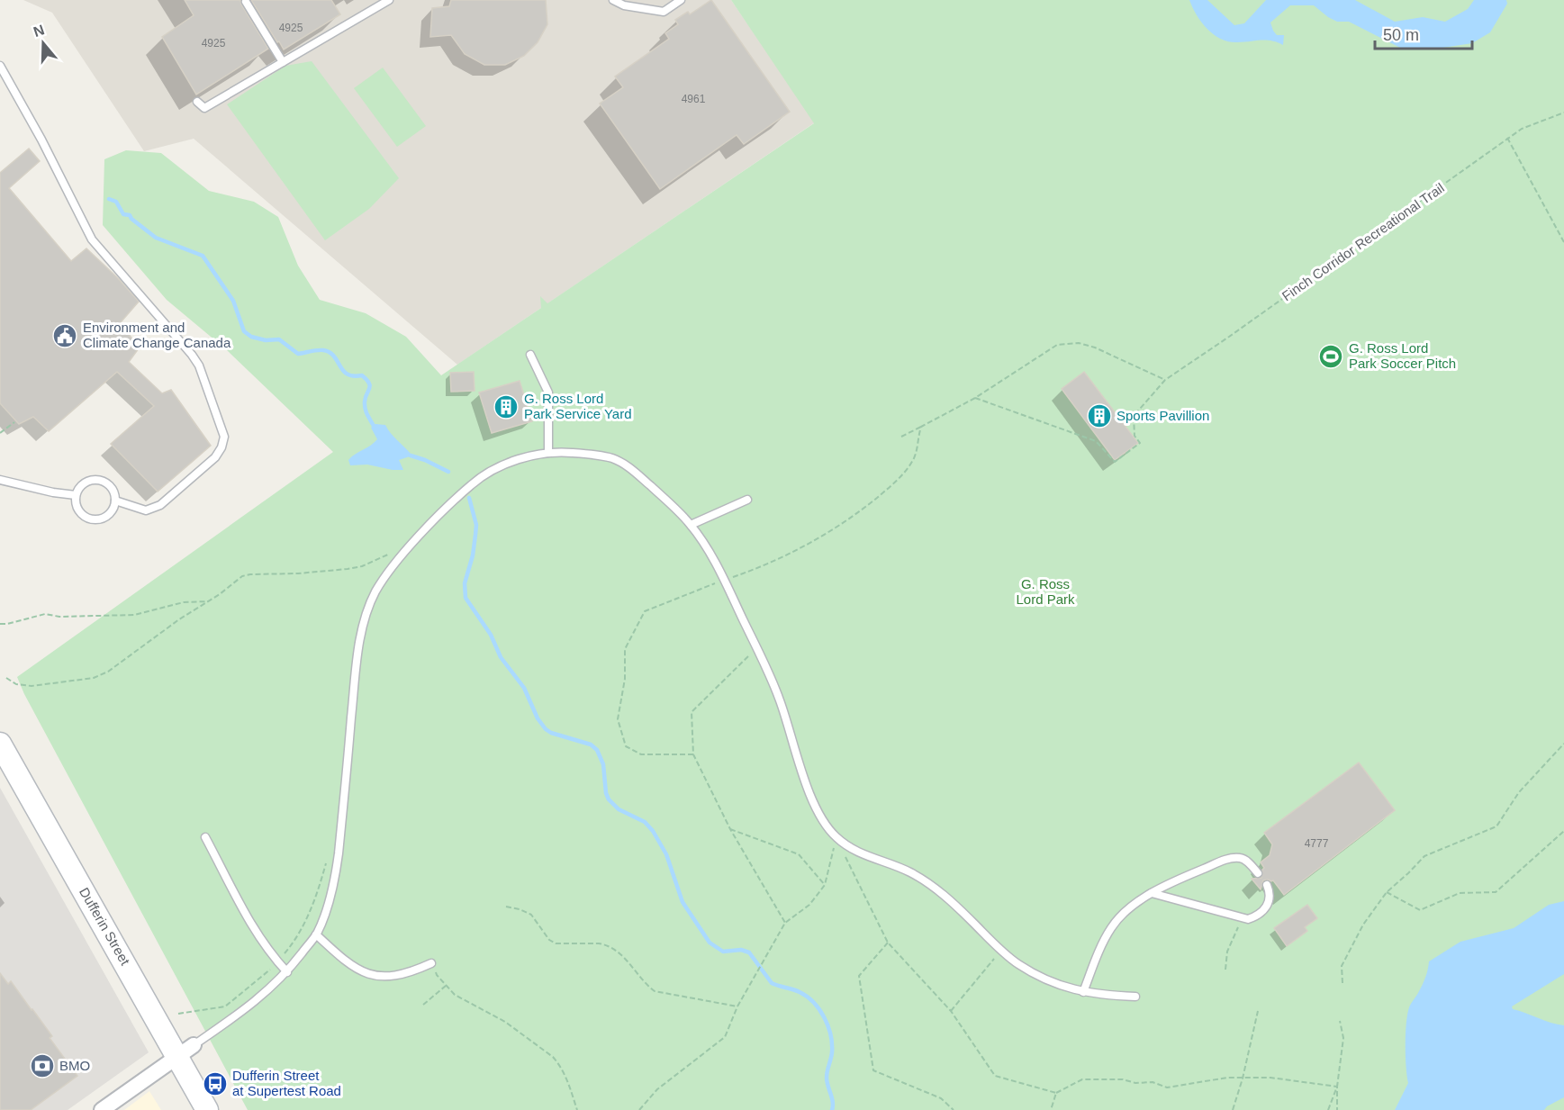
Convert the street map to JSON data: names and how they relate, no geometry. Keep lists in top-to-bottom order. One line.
{"streets":{"main road":["Dufferin Street"],"path":["Finch Corridor Recreational Trail"]},"parks":["G. Ross Lord Park"],"places":{"public building":["Environment and Climate Change Canada"],"sports":["G. Ross Lord Park Soccer Pitch"],"building":["G. Ross Lord Park Service Yard","Sports Pavillion"],"bank":["BMO"],"bus stop":["Dufferin Street at Supertest Road"]},"house_numbers":["4925","4925","4961","4777"],"scale_bar":"50 m","north":"top"}
